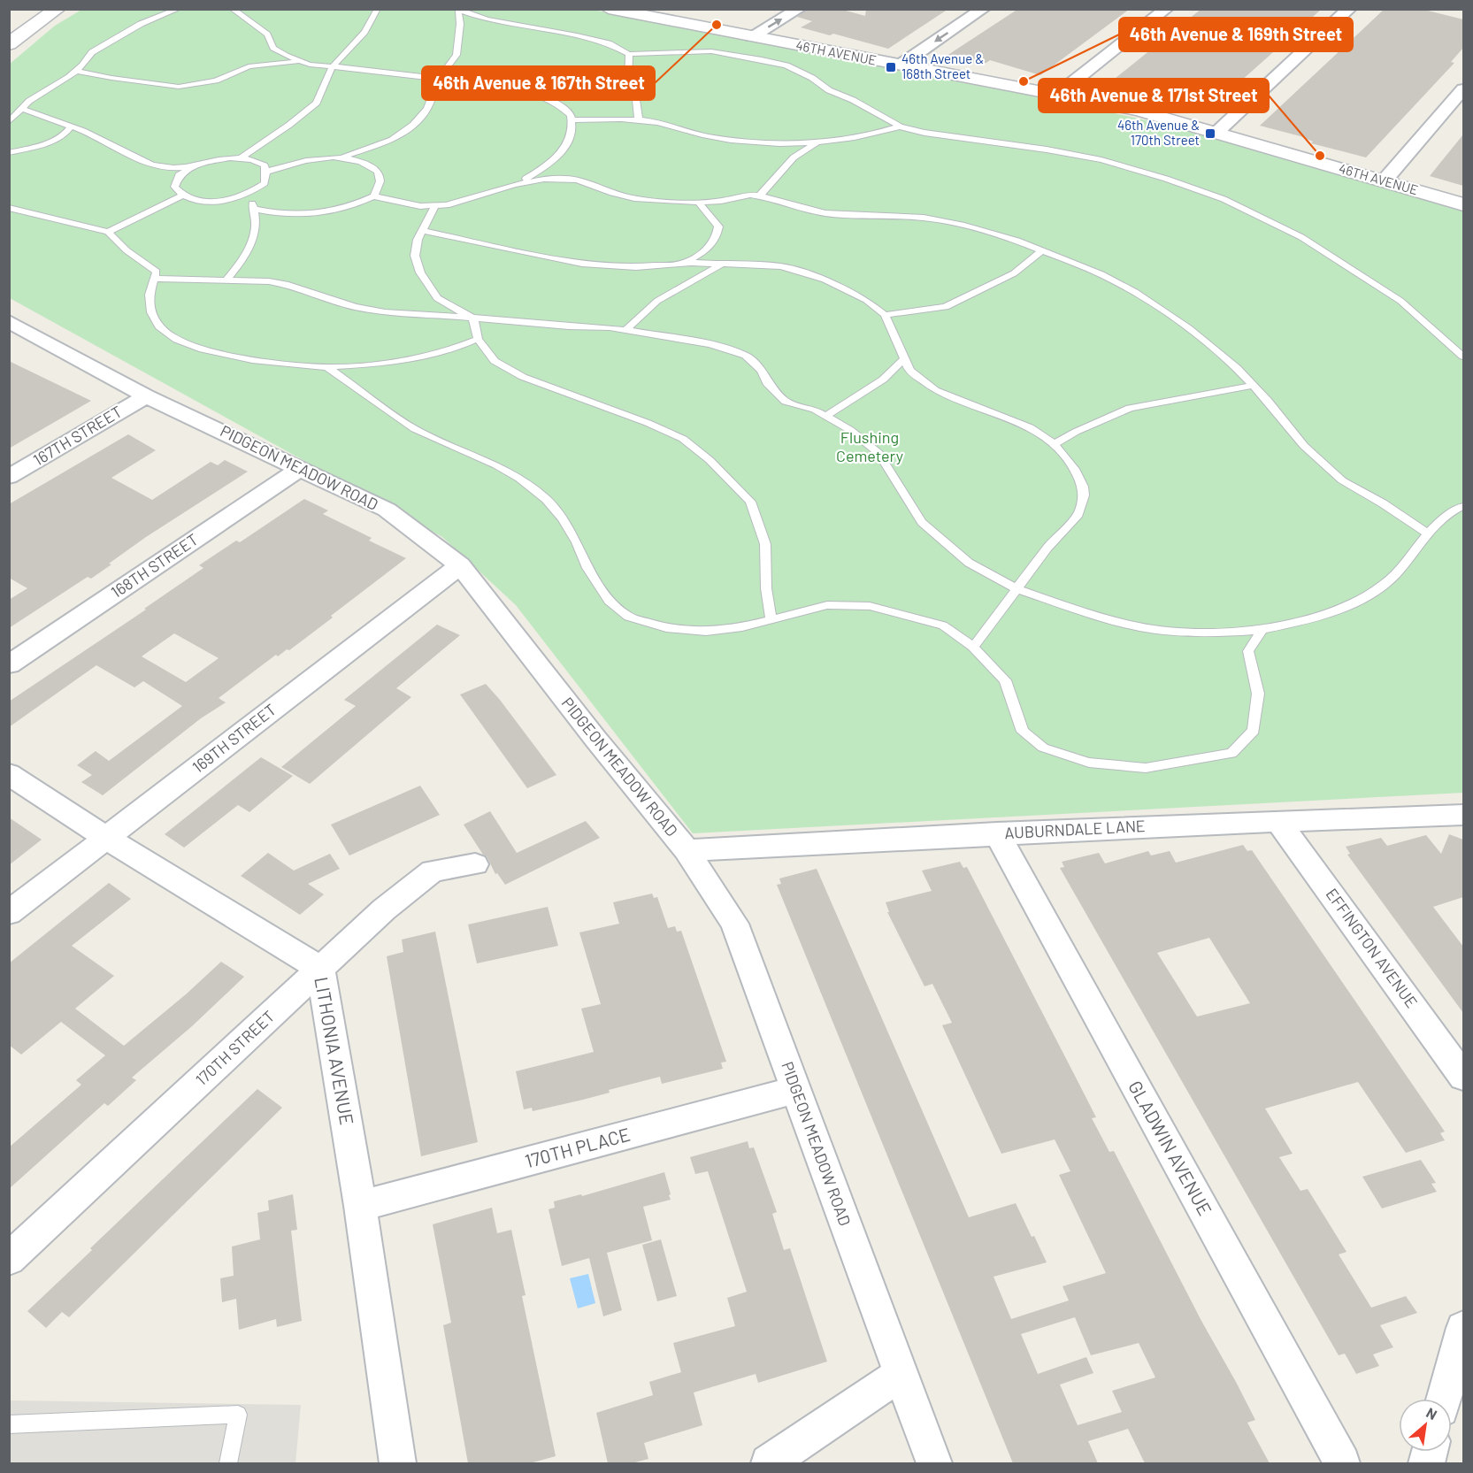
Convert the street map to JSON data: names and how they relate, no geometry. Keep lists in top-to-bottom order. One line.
{"streets":{"street":["46TH AVENUE","167TH STREET","PIDGEON MEADOW ROAD","168TH STREET","169TH STREET","AUBURNDALE LANE","EFFINGTON AVENUE","170TH STREET","LITHONIA AVENUE","170TH PLACE","GLADWIN AVENUE"]},"crossings":[["167TH STREET","PIDGEON MEADOW ROAD"],["PIDGEON MEADOW ROAD","168TH STREET"],["PIDGEON MEADOW ROAD","169TH STREET"],["PIDGEON MEADOW ROAD","AUBURNDALE LANE"],["PIDGEON MEADOW ROAD","170TH PLACE"],["169TH STREET","LITHONIA AVENUE"],["AUBURNDALE LANE","EFFINGTON AVENUE"],["AUBURNDALE LANE","GLADWIN AVENUE"],["170TH STREET","LITHONIA AVENUE"],["LITHONIA AVENUE","170TH PLACE"]],"parks":["Flushing Cemetery"],"places":{"other":["46th Avenue & 167th Street","46th Avenue & 169th Street","46th Avenue & 171st Street"],"transit":["46th Avenue & 168th Street","46th Avenue & 170th Street"]},"north":"top right"}
